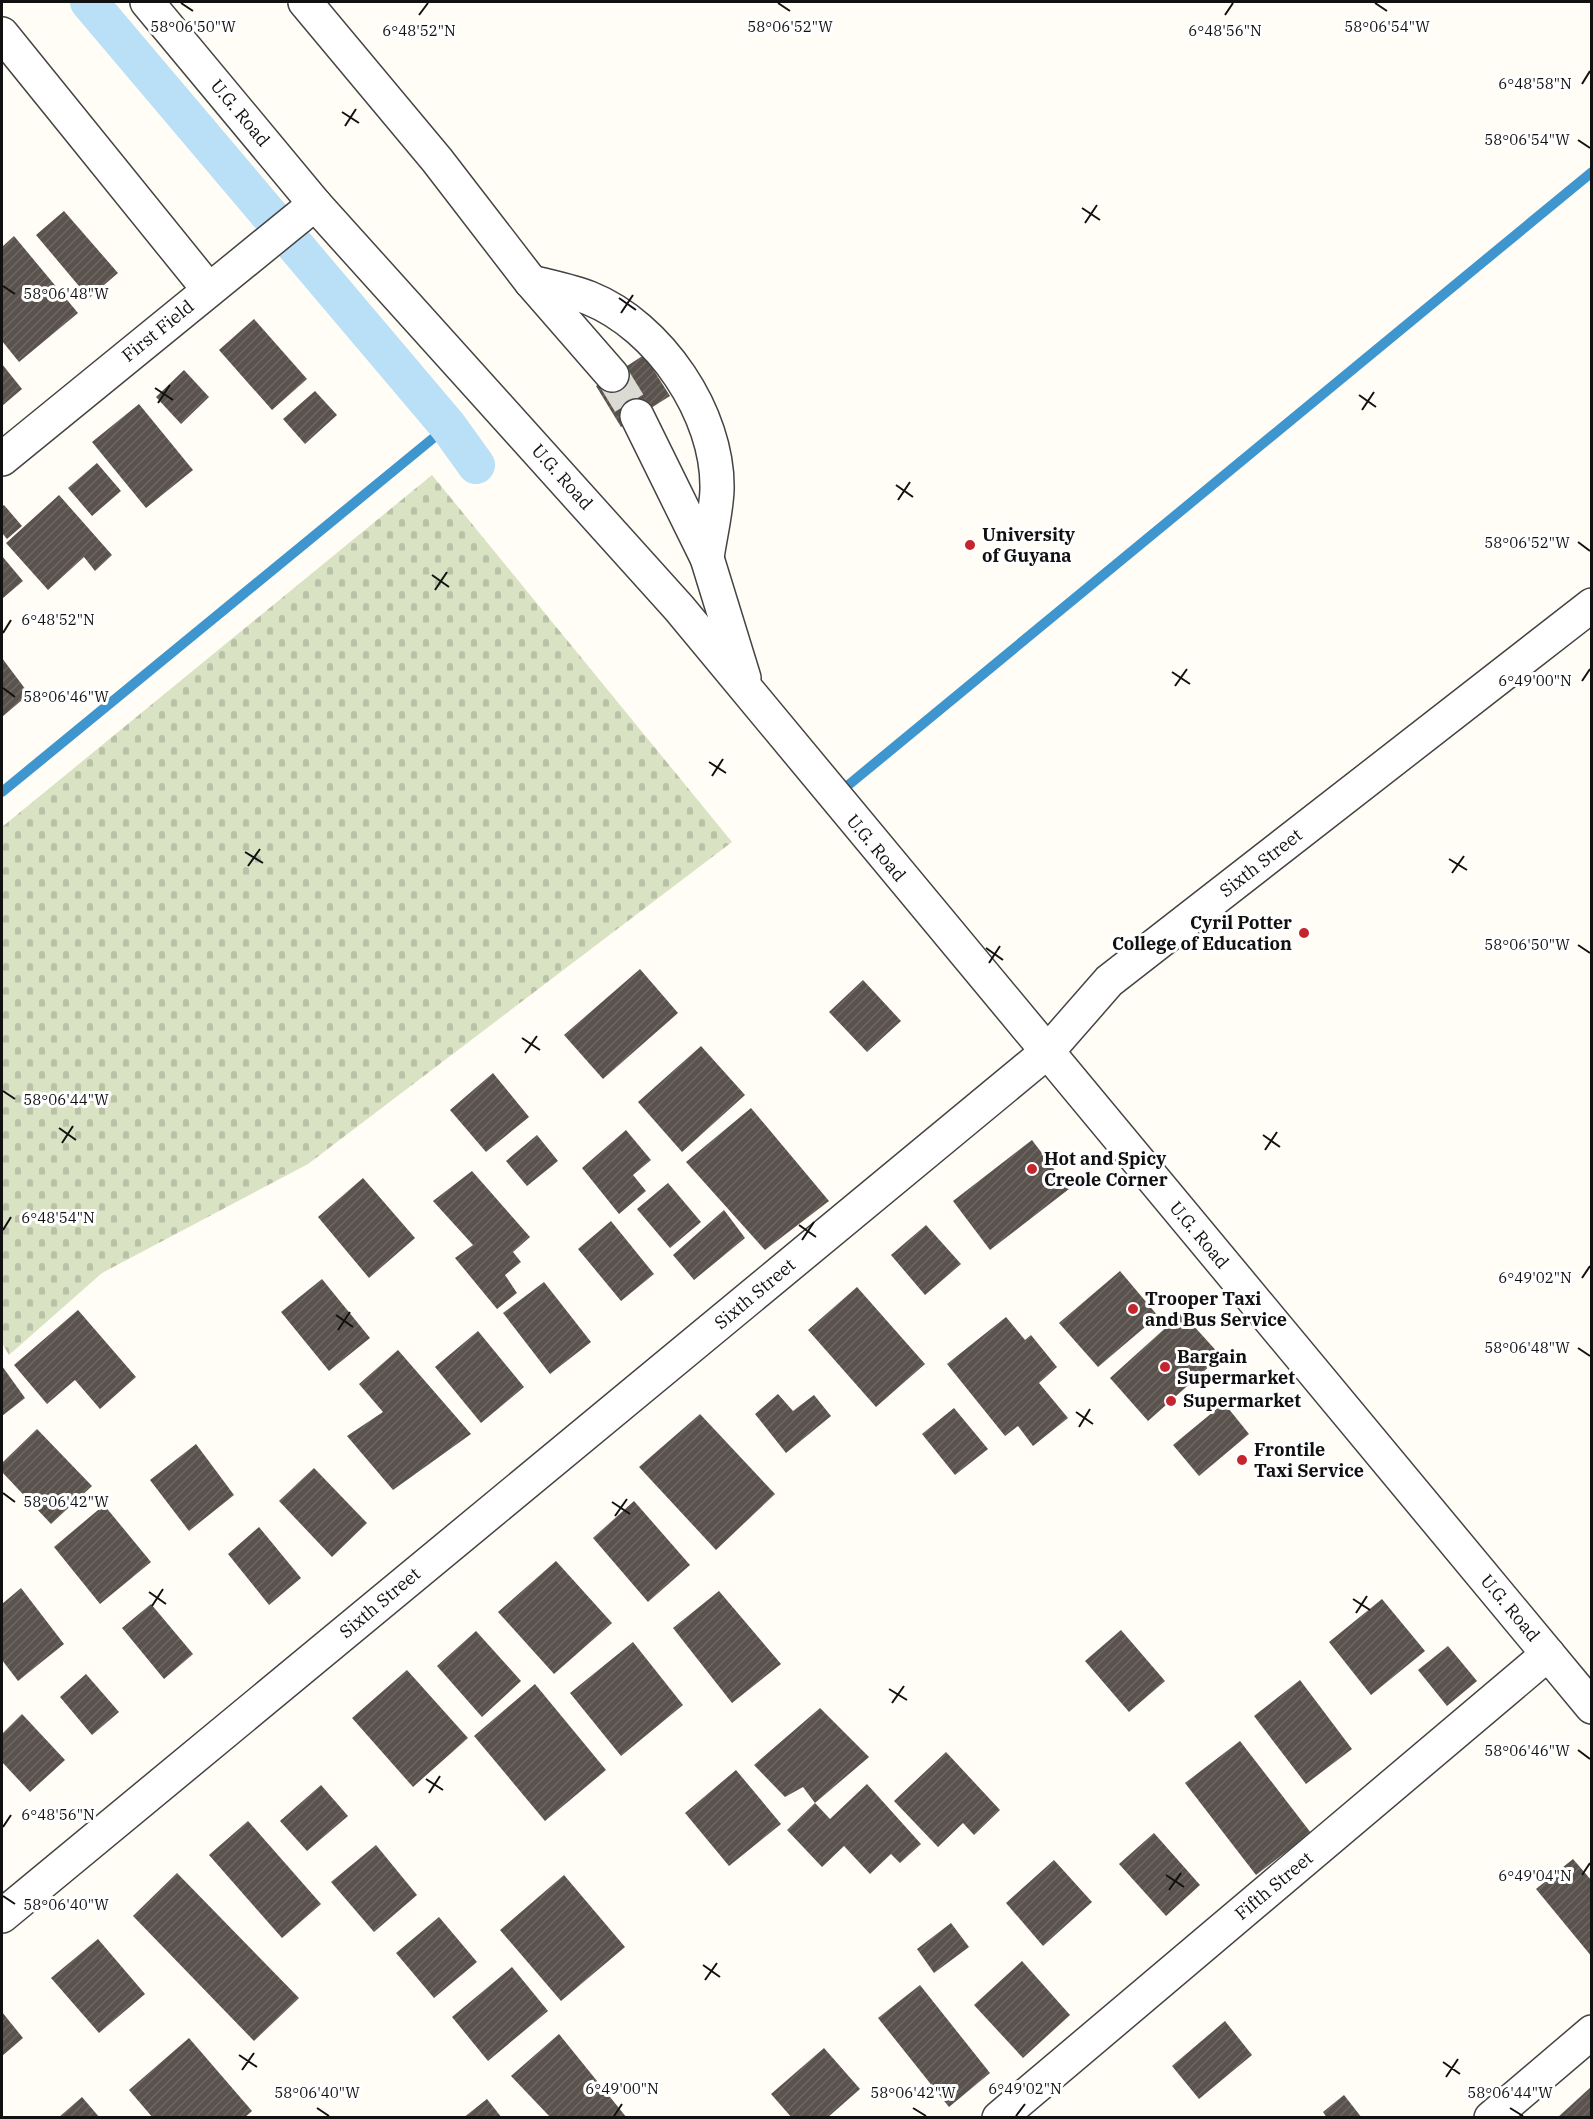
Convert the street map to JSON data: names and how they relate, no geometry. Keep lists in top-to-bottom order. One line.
{"streets":{"street":["U.G. Road","First Field","Sixth Street","Fifth Street"]},"crossings":[["U.G. Road","First Field"],["U.G. Road","Sixth Street"],["U.G. Road","Fifth Street"]],"places":["University of Guyana","Cyril Potter College of Education","Hot and Spicy Creole Corner","Trooper Taxi and Bus Service","Bargain Supermarket","Supermarket","Frontile Taxi Service"],"coordinates":["58°06'52\"W","58°06'50\"W","58°06'54\"W","6°48'52\"N","6°48'56\"N","6°48'58\"N","58°06'48\"W","6°49'00\"N","58°06'46\"W","58°06'44\"W","6°48'54\"N","6°49'02\"N","58°06'42\"W","6°49'04\"N","58°06'40\"W"]}
